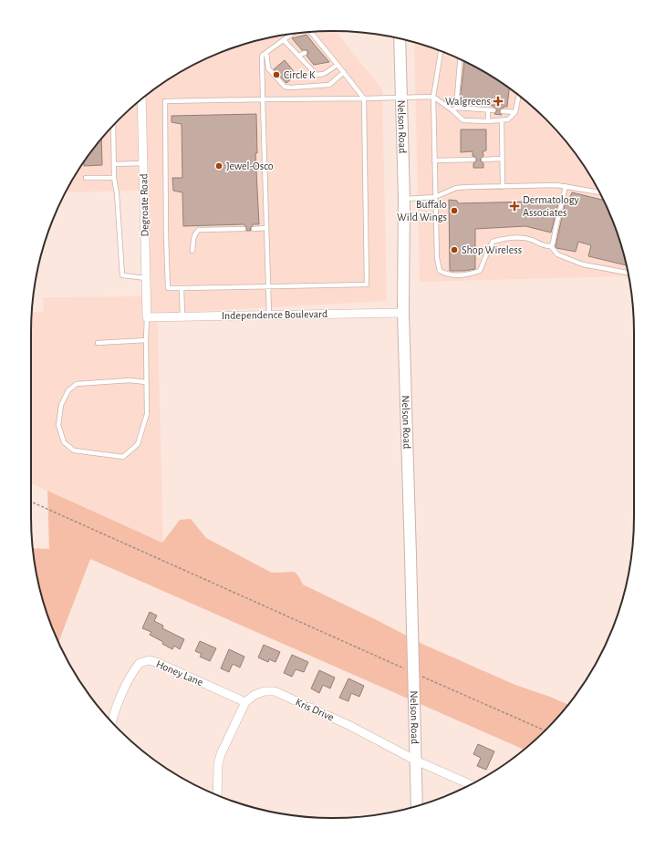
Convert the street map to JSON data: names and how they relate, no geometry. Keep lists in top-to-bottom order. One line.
{"streets":{"street":["Nelson Road","Degroate Road","Independence Boulevard","Honey Lane","Kris Drive"]},"crossings":[["Nelson Road","Independence Boulevard"],["Nelson Road","Kris Drive"],["Degroate Road","Independence Boulevard"],["Honey Lane","Kris Drive"]],"places":{"other":["Circle K","Jewel-Osco","Buffalo Wild Wings","Shop Wireless"],"health":["Walgreens","Dermatology Associates"]}}
